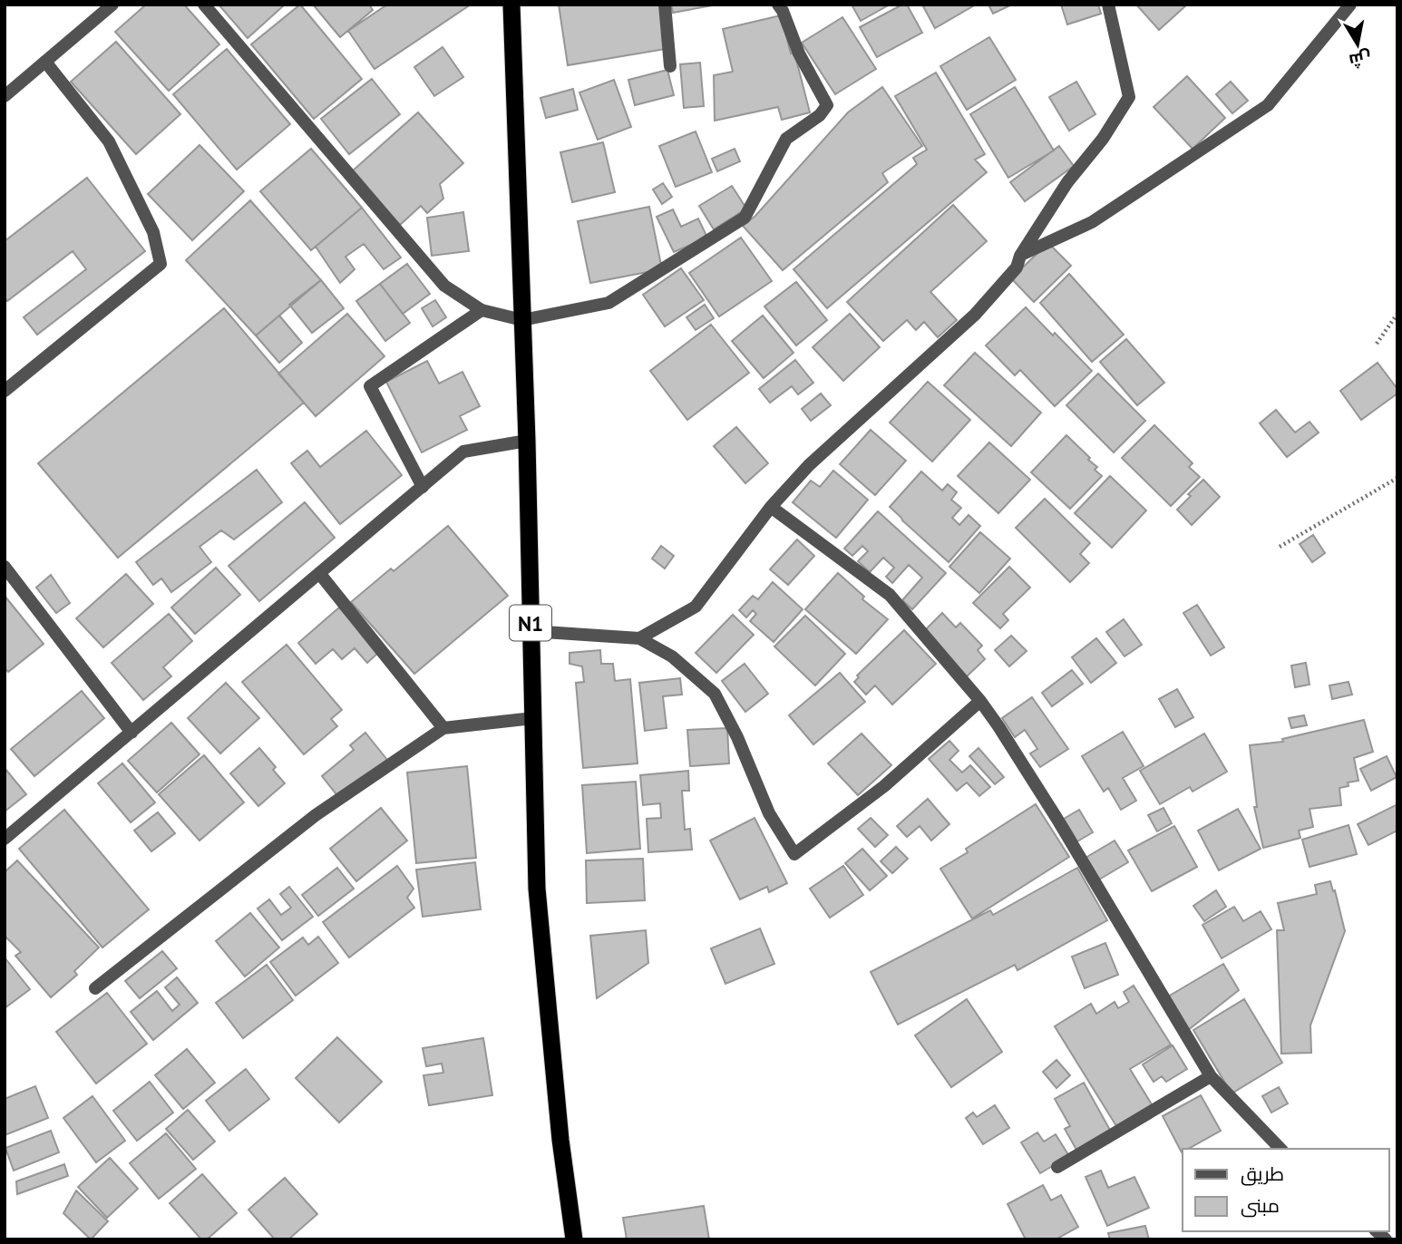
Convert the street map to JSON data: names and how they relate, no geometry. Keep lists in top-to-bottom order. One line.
{"streets":{"highway":["N1"]},"legend":["طريق","مبنى"],"north":"bottom"}
